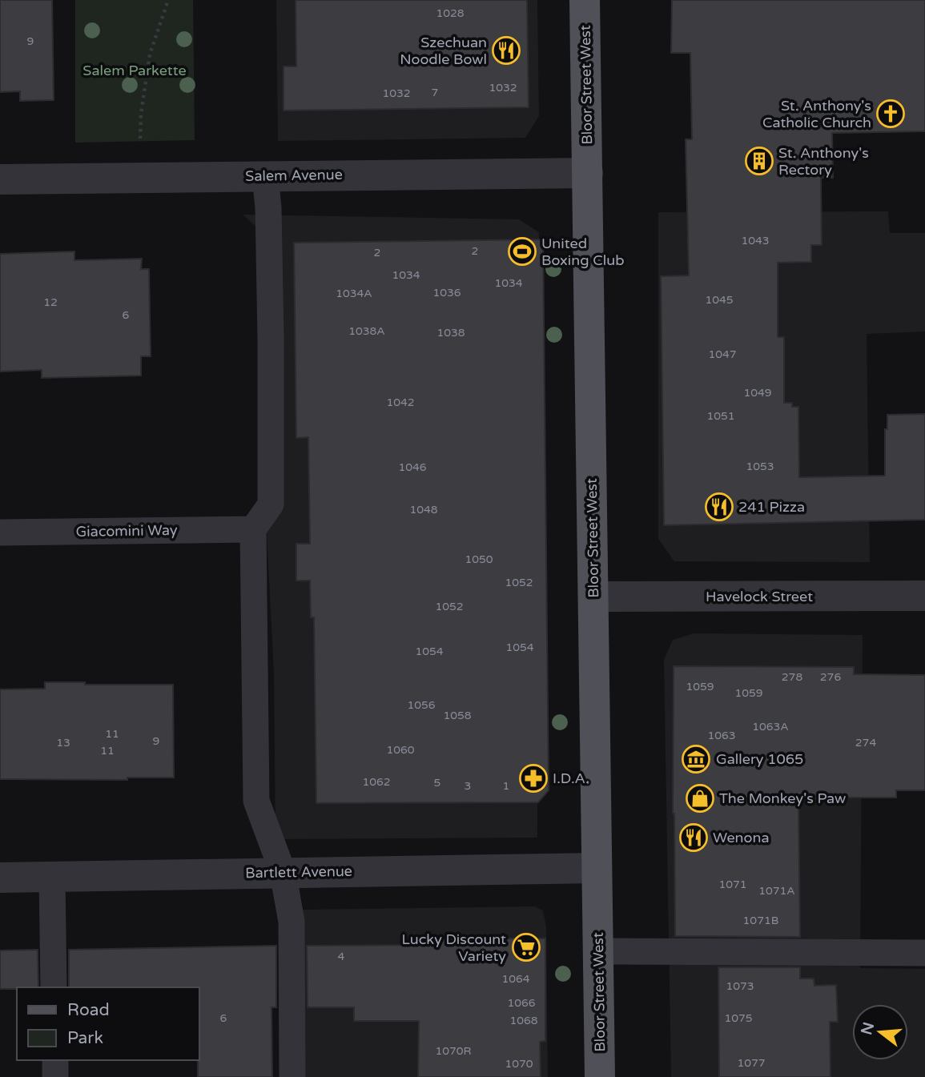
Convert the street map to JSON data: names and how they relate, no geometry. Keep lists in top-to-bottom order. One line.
{"streets":{"main road":["Bloor Street West"],"street":["Salem Avenue","Havelock Street","Bartlett Avenue"],"lane":["Giacomini Way"]},"crossings":[["Bloor Street West","Salem Avenue"],["Bloor Street West","Havelock Street"],["Bloor Street West","Bartlett Avenue"]],"parks":["Salem Parkette"],"places":{"restaurant":["Szechuan Noodle Bowl","241 Pizza","Wenona"],"church":["St. Anthony's Catholic Church"],"building":["St. Anthony's Rectory"],"sports":["United Boxing Club"],"museum":["Gallery 1065"],"pharmacy":["I.D.A."],"shop":["The Monkey's Paw"],"supermarket":["Lucky Discount Variety"]},"house_numbers":["1028","9","1032","7","1032","1043","2","2","1034","1034","1036","1034A","1045","12","6","1038A","1038","1047","1049","1042","1051","1053","1046","1048","1050","1052","1052","1054","1054","278","276","1059","1059","1056","1058","1063A","11","1063","9","13","274","1060","11","1062","5","3","1","1071","1071A","1071B","4","1064","1073","1066","6","1075","1068","1070R","1077","1070"],"legend":["Road","Park"],"north":"left"}
